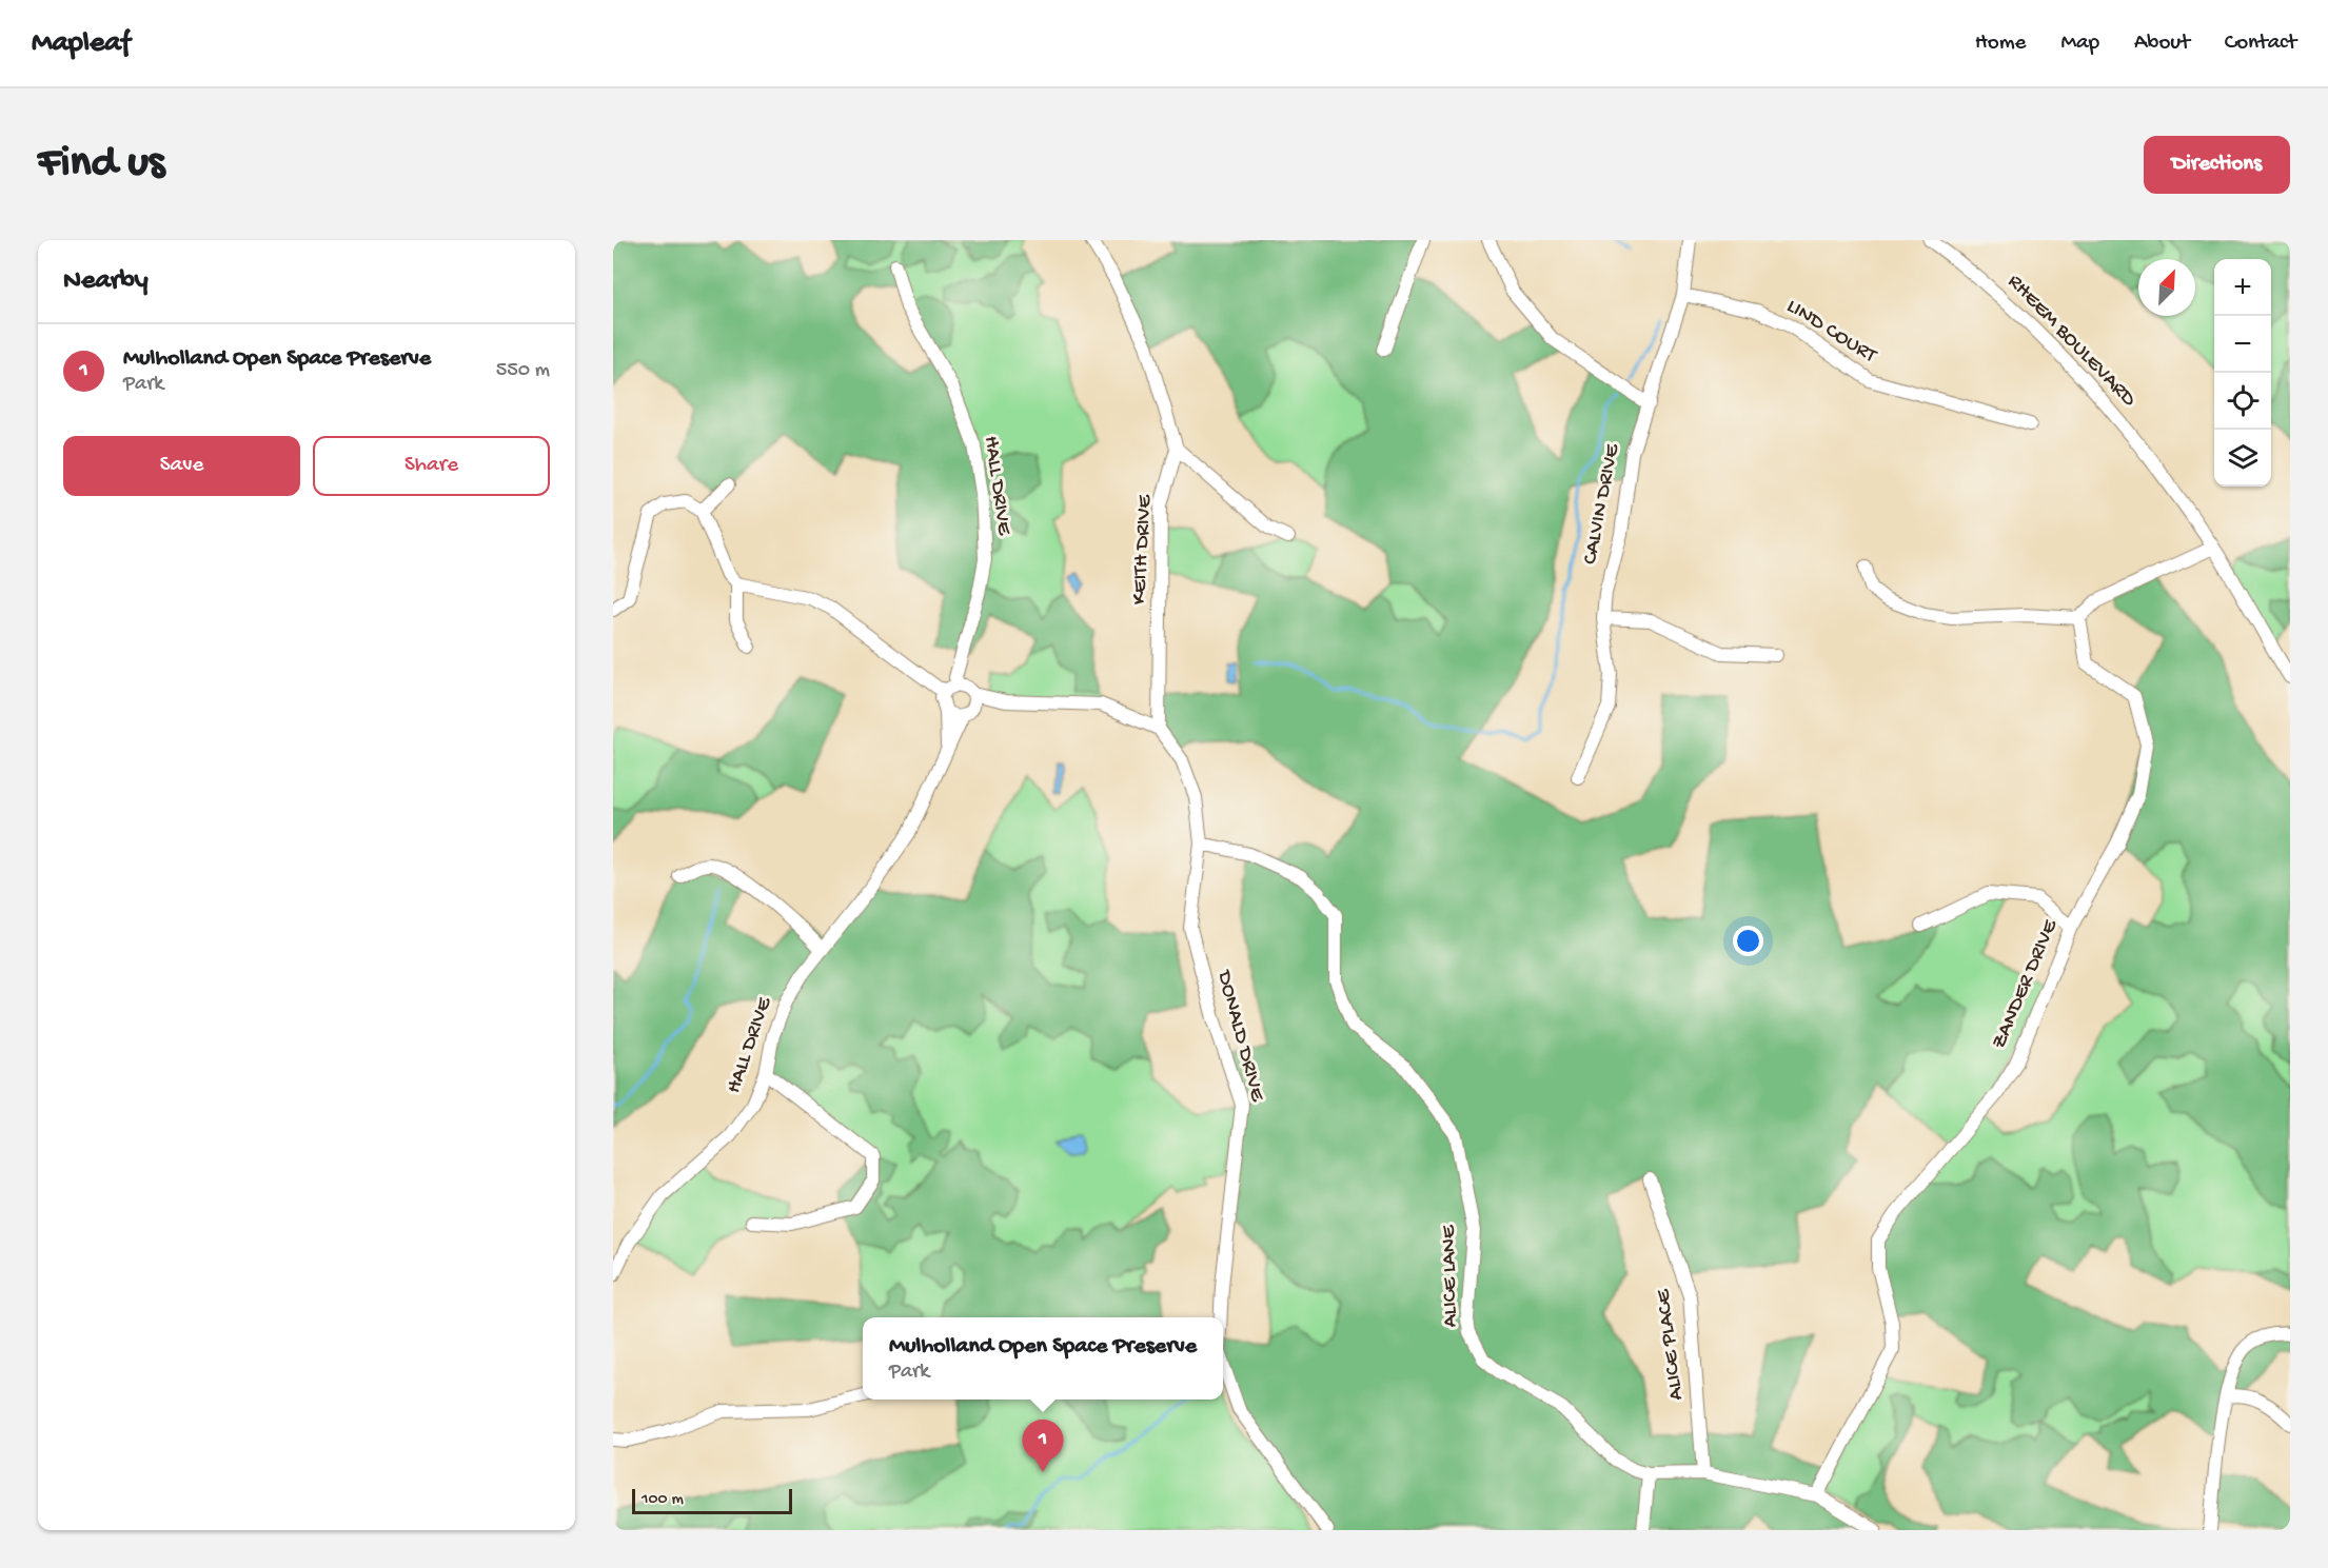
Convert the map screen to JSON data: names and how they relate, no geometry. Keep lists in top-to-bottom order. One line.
{"streets":{"street":["LIND COURT","RHEEM BOULEVARD","HALL DRIVE","CALVIN DRIVE","KEITH DRIVE","ZANDER DRIVE","DONALD DRIVE","ALICE LANE","ALICE PLACE"]},"crossings":[["LIND COURT","CALVIN DRIVE"],["KEITH DRIVE","DONALD DRIVE"],["ZANDER DRIVE","ALICE LANE"],["DONALD DRIVE","ALICE LANE"],["ALICE LANE","ALICE PLACE"]],"scale_bar":"100 m","north":"top right","page":{"header":"Mapleaf","nav":["Home","Map","About","Contact"],"buttons":["Directions",["Save","Share"]],"title":"Find us","heading":"Nearby","map_buttons":["+","−"],"list":[{"mark":"1","name":"Mulholland Open Space Preserve","note":"Park","value":"550 m"}],"popup":["Mulholland Open Space Preserve","Park"],"pins":"1","scale":"100 m"}}
